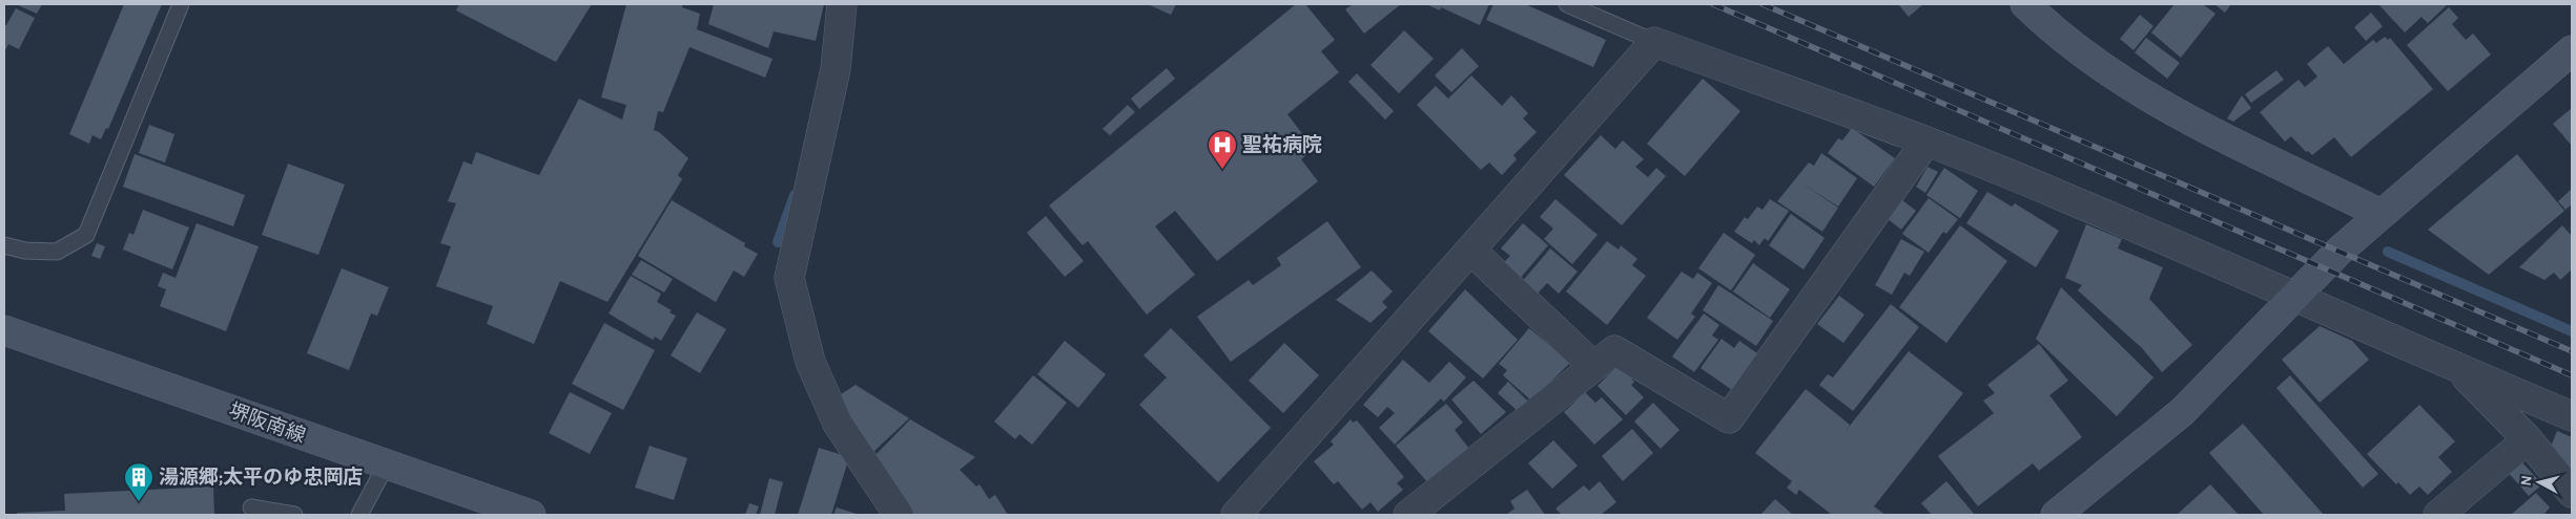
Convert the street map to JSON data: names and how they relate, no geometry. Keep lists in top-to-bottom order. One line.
{"streets":{"street":["堺阪南線"]},"places":{"hospital":["聖祐病院"],"building":["湯源郷;太平のゆ忠岡店"]},"north":"left"}
